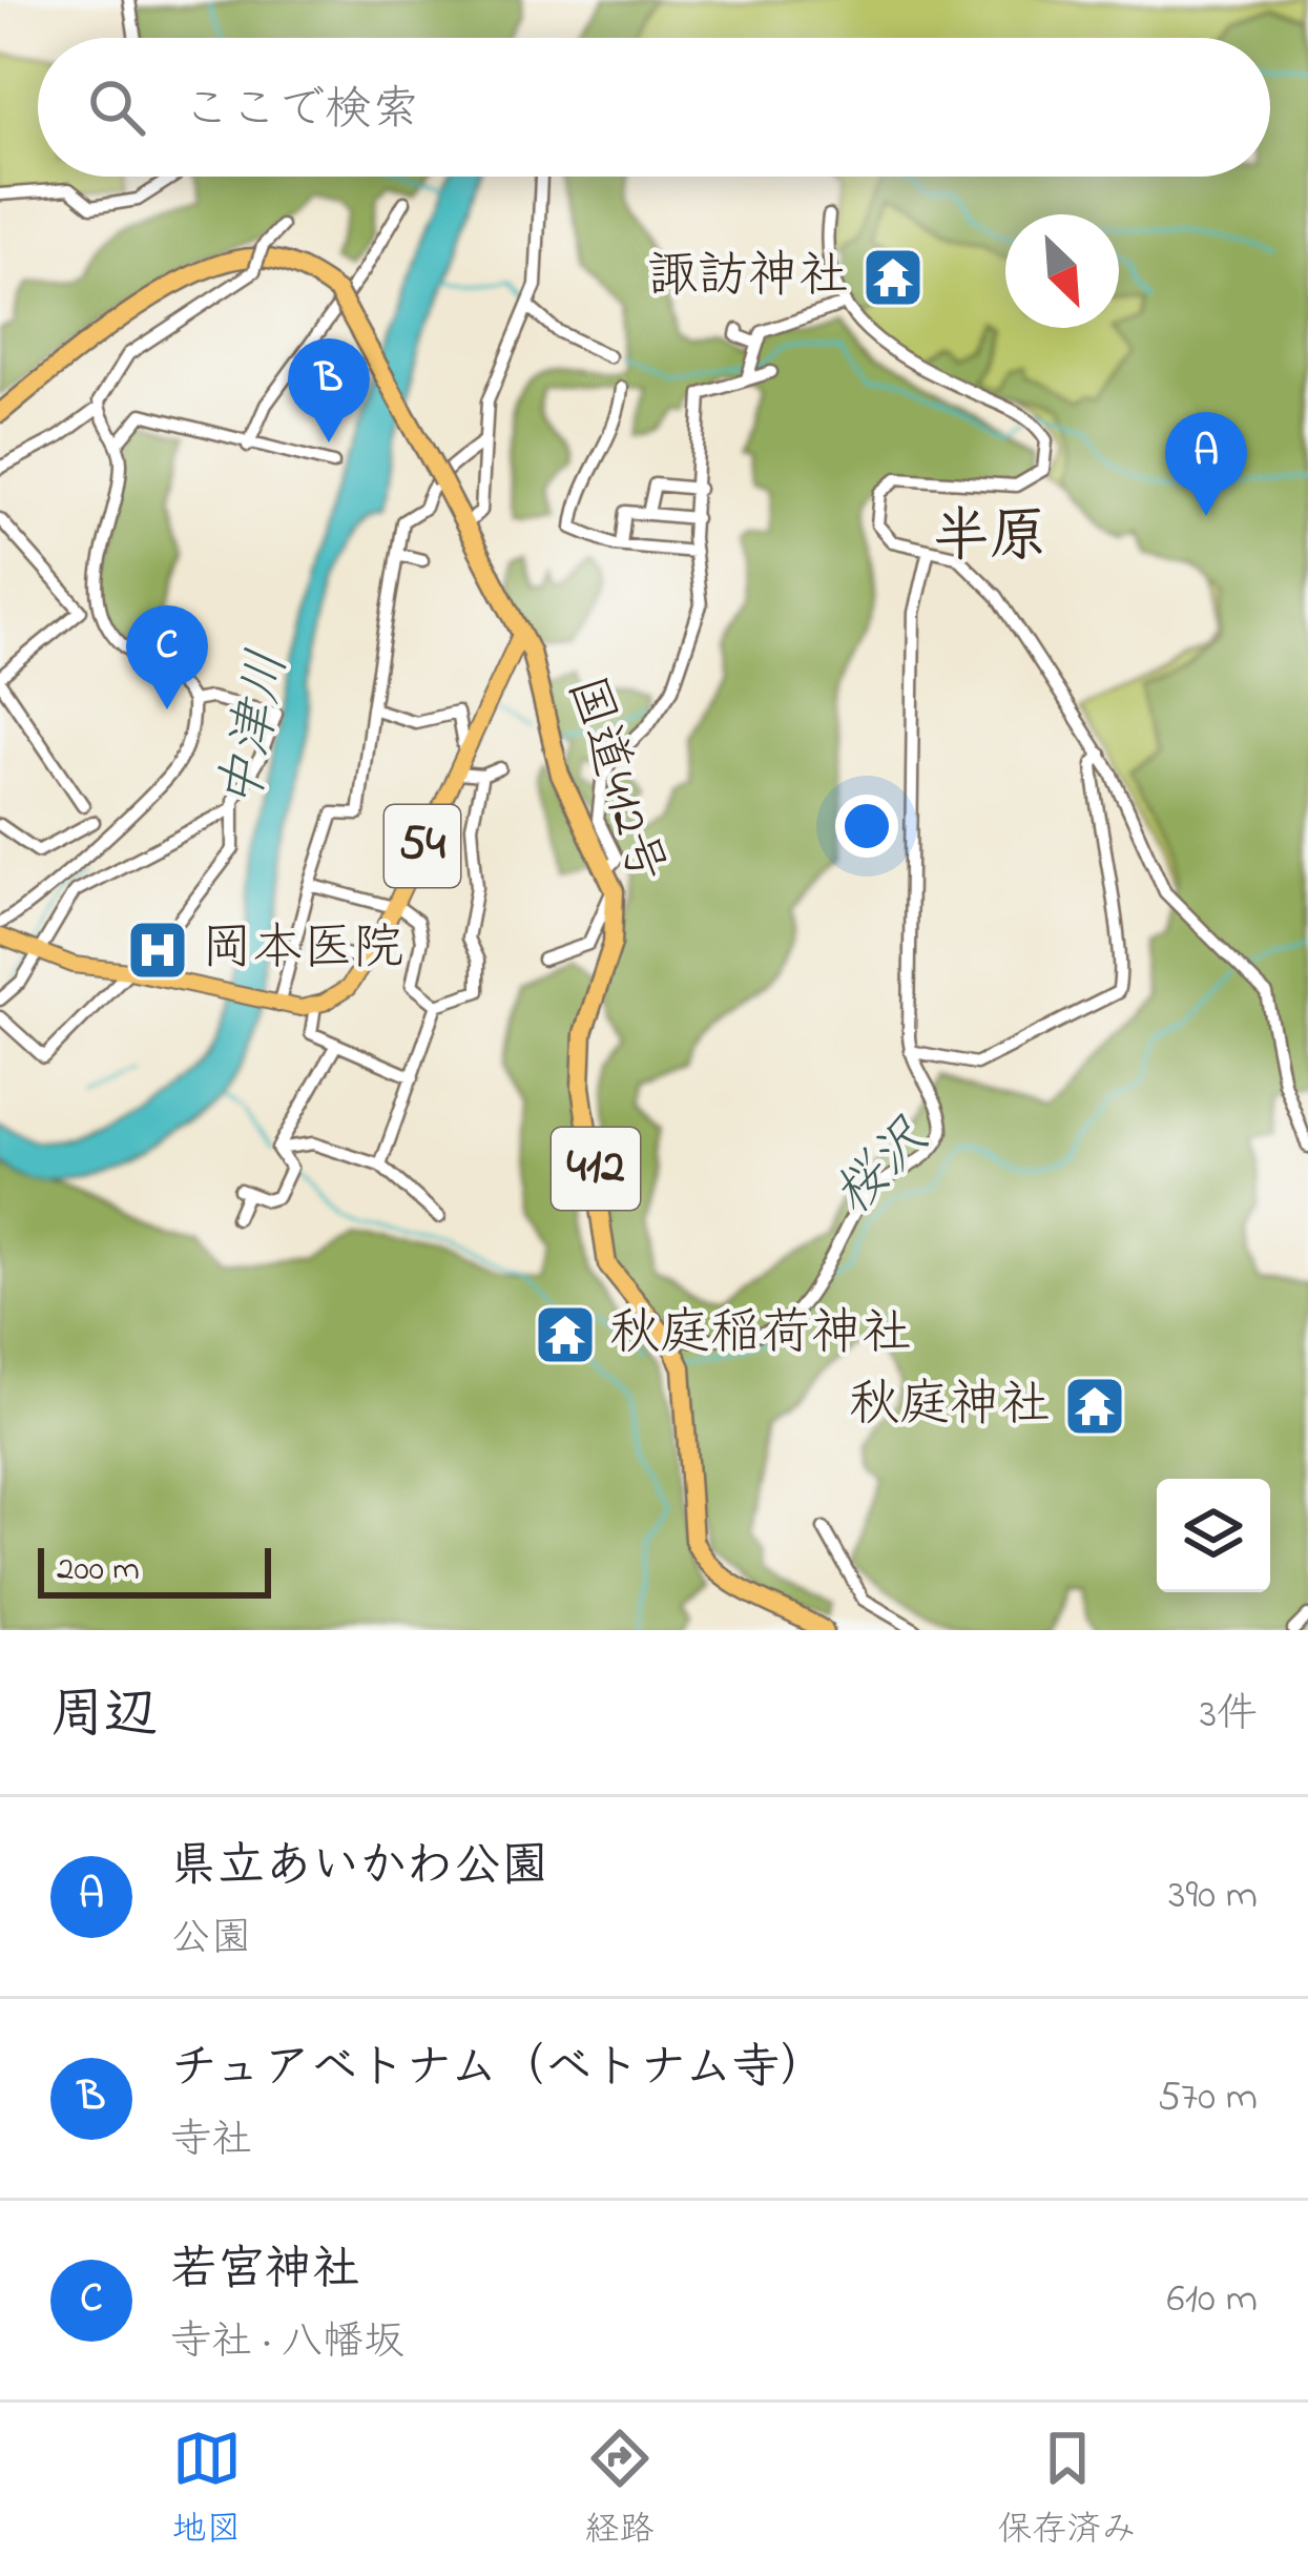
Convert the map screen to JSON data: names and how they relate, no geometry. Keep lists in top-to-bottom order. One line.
{"streets":{"highway":["国道412号","412"],"main road":["54"]},"crossings":[["国道412号","54"]],"districts":["半原"],"water":["中津川","桜沢"],"places":{"temple":["諏訪神社","秋庭稲荷神社","秋庭神社"],"hospital":["岡本医院"]},"scale_bar":"200 m","north":"bottom right","page":{"search":"ここで検索","pins":["B","A","C"],"scale":"200 m","heading":["周辺","3件"],"list":[{"mark":"A","name":"県立あいかわ公園","note":"公園","value":"390 m"},{"mark":"B","name":"チュアベトナム（ベトナム寺）","note":"寺社","value":"570 m"},{"mark":"C","name":"若宮神社","note":"寺社 · 八幡坂","value":"610 m"}],"nav":["地図","経路","保存済み"]}}
